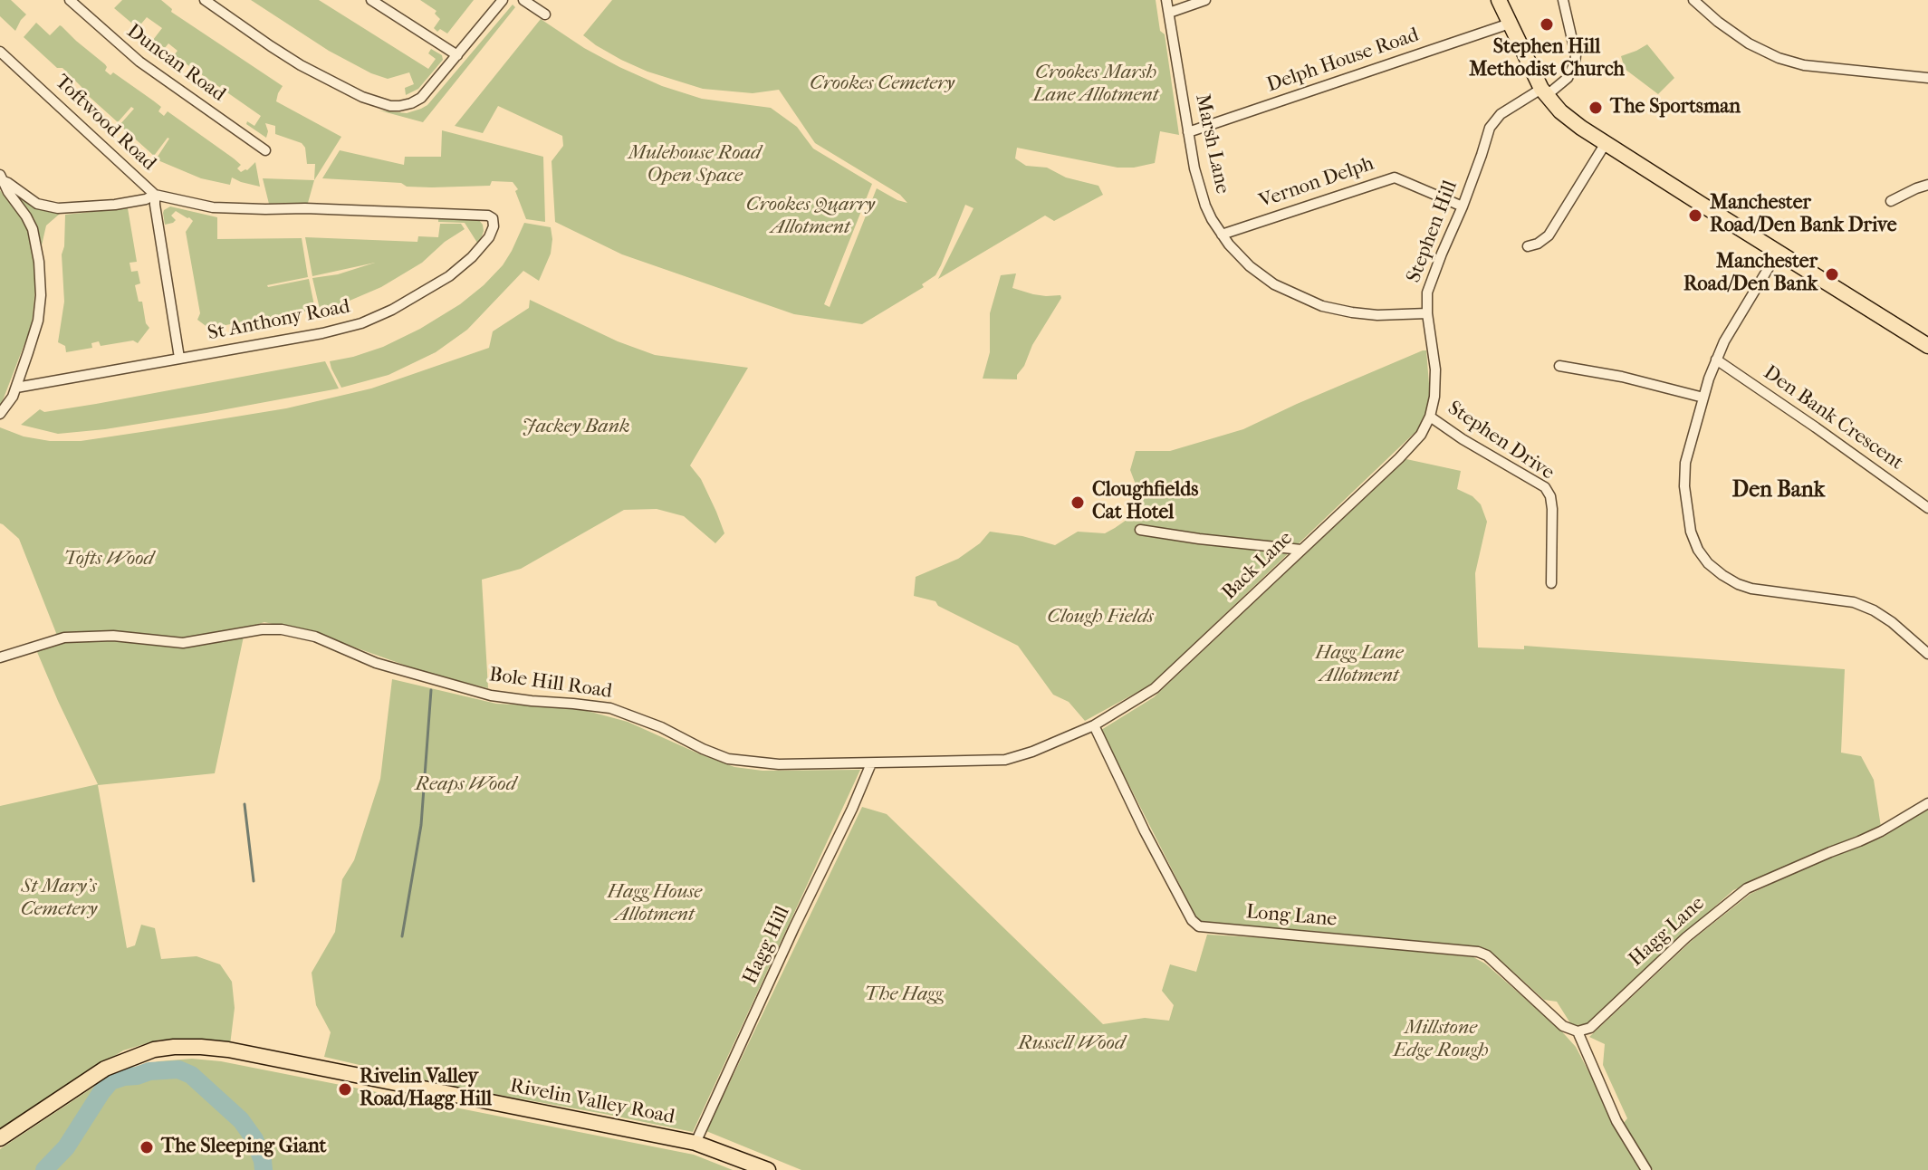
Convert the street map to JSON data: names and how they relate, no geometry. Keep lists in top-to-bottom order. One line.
{"streets":{"main road":["Rivelin Valley Road"],"street":["Delph House Road","Duncan Road","Toftwood Road","Marsh Lane","Vernon Delph","Stephen Hill","St Anthony Road","Den Bank Crescent","Stephen Drive","Back Lane","Bole Hill Road","Long Lane","Hagg Lane","Hagg Hill"]},"crossings":[["Delph House Road","Marsh Lane"],["Toftwood Road","St Anthony Road"],["Marsh Lane","Vernon Delph"],["Marsh Lane","Stephen Hill"],["Vernon Delph","Stephen Hill"],["Stephen Hill","Stephen Drive"],["Stephen Hill","Back Lane"],["Stephen Drive","Back Lane"],["Back Lane","Bole Hill Road"],["Back Lane","Long Lane"],["Bole Hill Road","Long Lane"],["Bole Hill Road","Hagg Hill"],["Long Lane","Hagg Lane"],["Hagg Hill","Rivelin Valley Road"]],"districts":["Den Bank"],"parks":["Crookes Marsh Lane Allotment","Crookes Cemetery","Mulehouse Road Open Space","Crookes Quarry Allotment","Jackey Bank","Tofts Wood","Clough Fields","Hagg Lane Allotment","Reaps Wood","St Mary's Cemetery","Hagg House Allotment","The Hagg","Millstone Edge Rough","Russell Wood"],"places":["Stephen Hill Methodist Church","The Sportsman","Manchester Road/Den Bank Drive","Manchester Road/Den Bank","Cloughfields Cat Hotel","Rivelin Valley Road/Hagg Hill","The Sleeping Giant"]}
